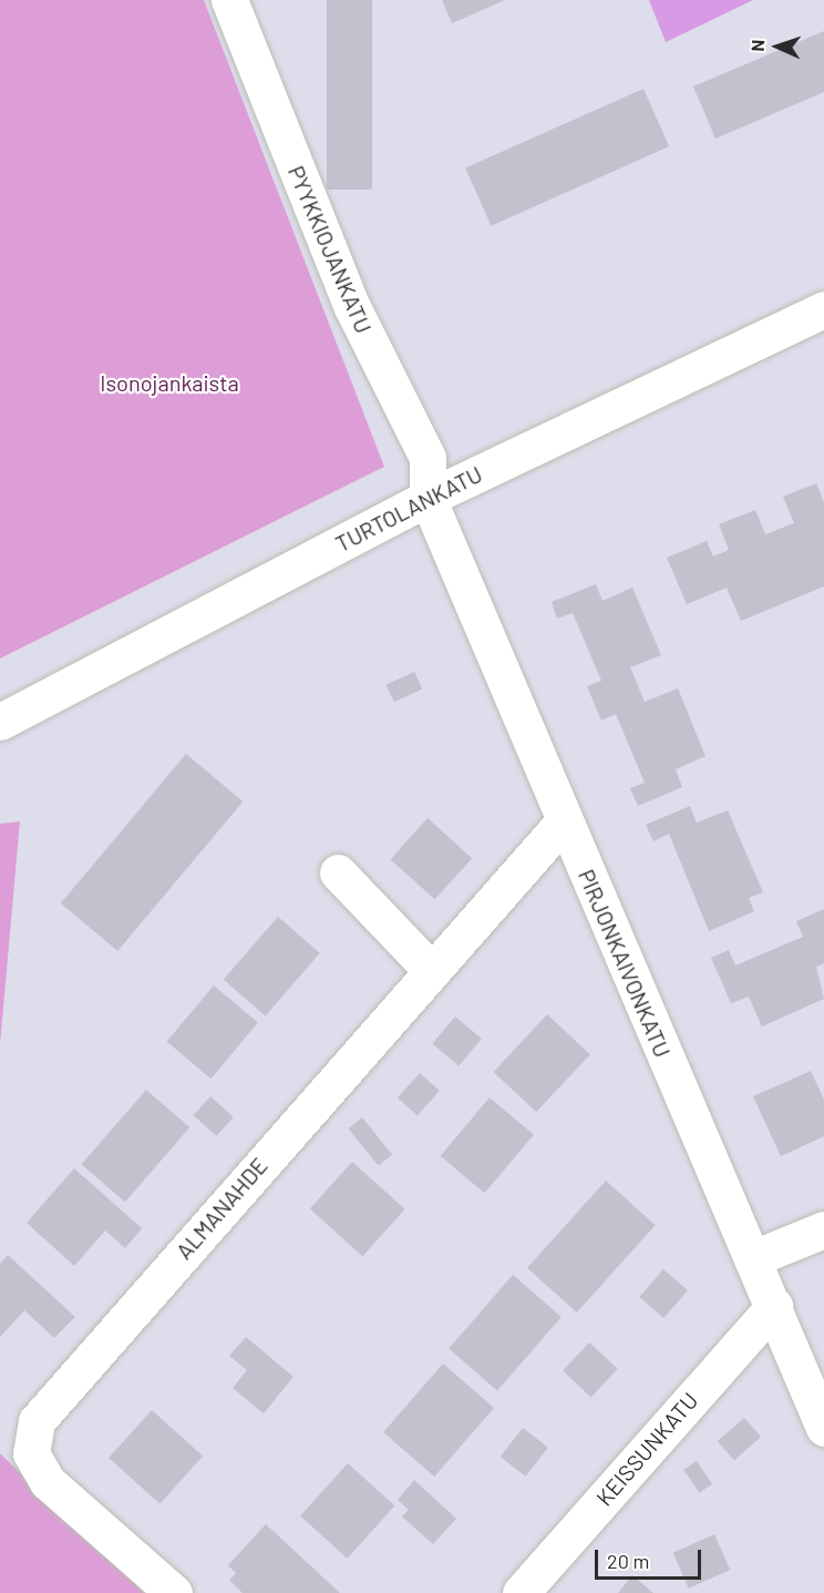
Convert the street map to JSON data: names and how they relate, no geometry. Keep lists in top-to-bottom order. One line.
{"streets":{"street":["PYYKKIOJANKATU","TURTOLANKATU","PIRJONKAIVONKATU","ALMANAHDE","KEISSUNKATU"]},"crossings":[["PYYKKIOJANKATU","TURTOLANKATU"],["PYYKKIOJANKATU","PIRJONKAIVONKATU"],["TURTOLANKATU","PIRJONKAIVONKATU"],["PIRJONKAIVONKATU","ALMANAHDE"],["PIRJONKAIVONKATU","KEISSUNKATU"]],"parks":["Isonojankaista"],"scale_bar":"20 m","north":"left"}
